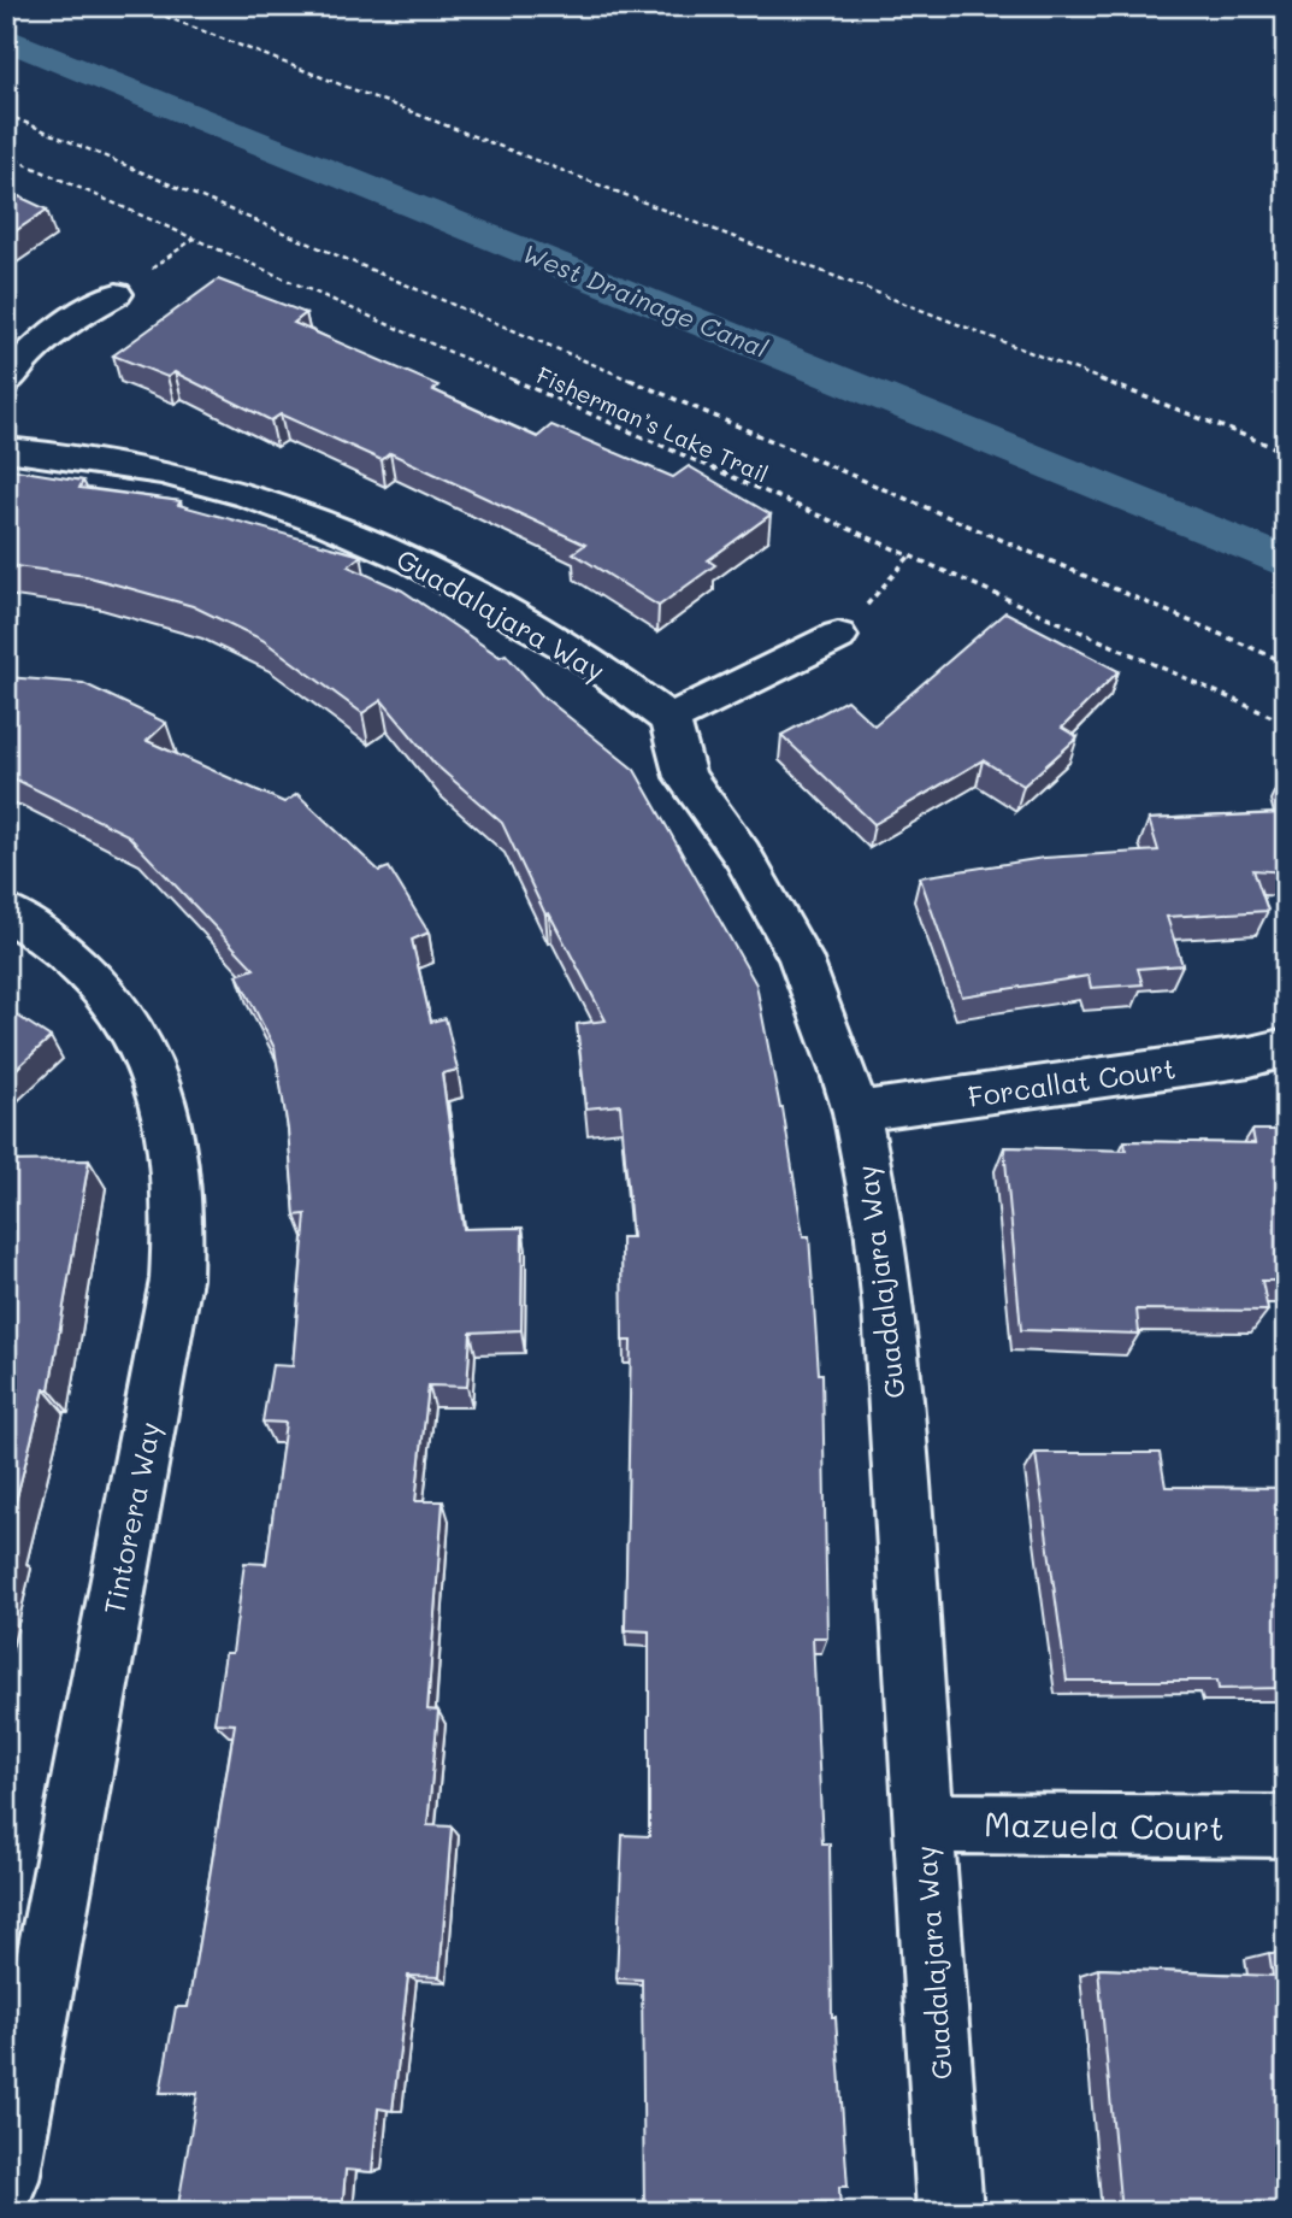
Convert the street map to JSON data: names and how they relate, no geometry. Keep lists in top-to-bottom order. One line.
{"streets":{"street":["Guadalajara Way","Forcallat Court","Tintorera Way","Mazuela Court"],"path":["Fisherman’s Lake Trail"]},"crossings":[["Guadalajara Way","Forcallat Court"],["Guadalajara Way","Mazuela Court"]],"water":["West Drainage Canal"]}
